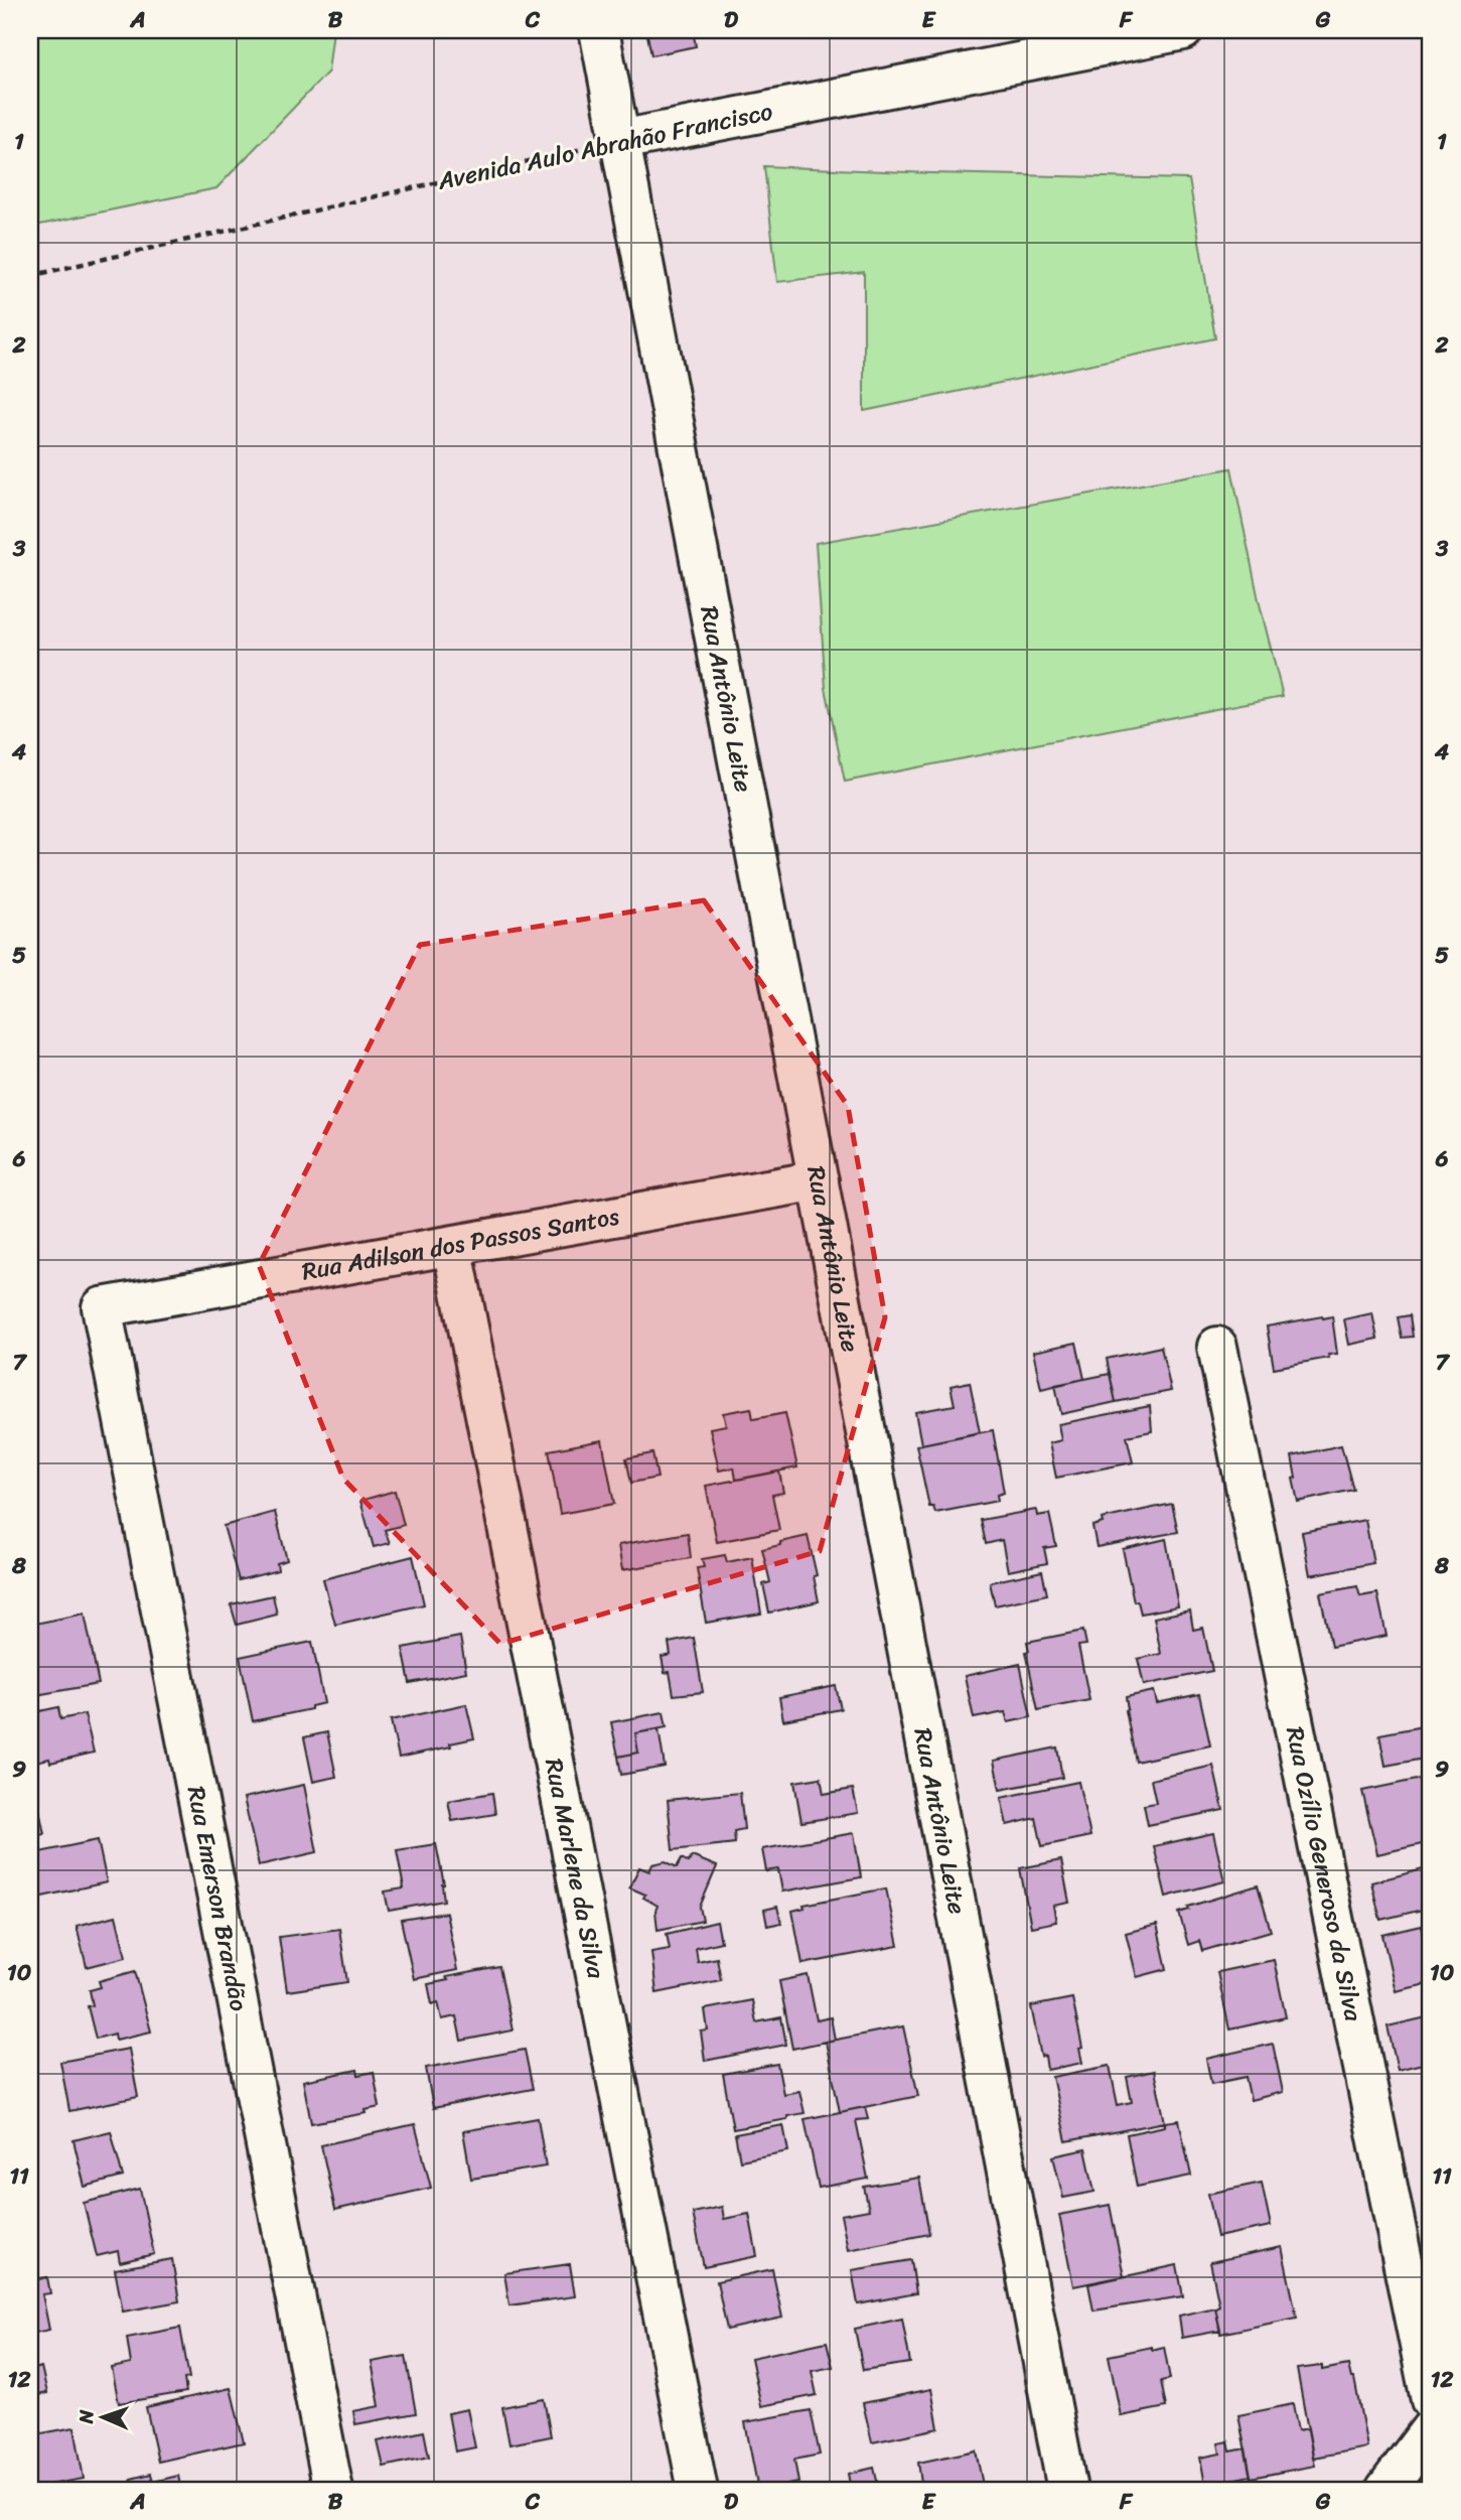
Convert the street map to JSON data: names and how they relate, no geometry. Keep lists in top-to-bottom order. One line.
{"streets":{"street":["Avenida Aulo Abrahão Francisco","Rua Antônio Leite","Rua Adilson dos Passos Santos","Rua Marlene da Silva","Rua Ozílio Generoso da Silva","Rua Emerson Brandão"]},"crossings":[["Avenida Aulo Abrahão Francisco","Rua Antônio Leite"],["Rua Antônio Leite","Rua Adilson dos Passos Santos"],["Rua Adilson dos Passos Santos","Rua Marlene da Silva"],["Rua Adilson dos Passos Santos","Rua Emerson Brandão"]],"north":"left","grid":{"columns":["A","B","C","D","E","F","G"],"rows":["1","2","3","4","5","6","7","8","9","10","11","12"]}}
